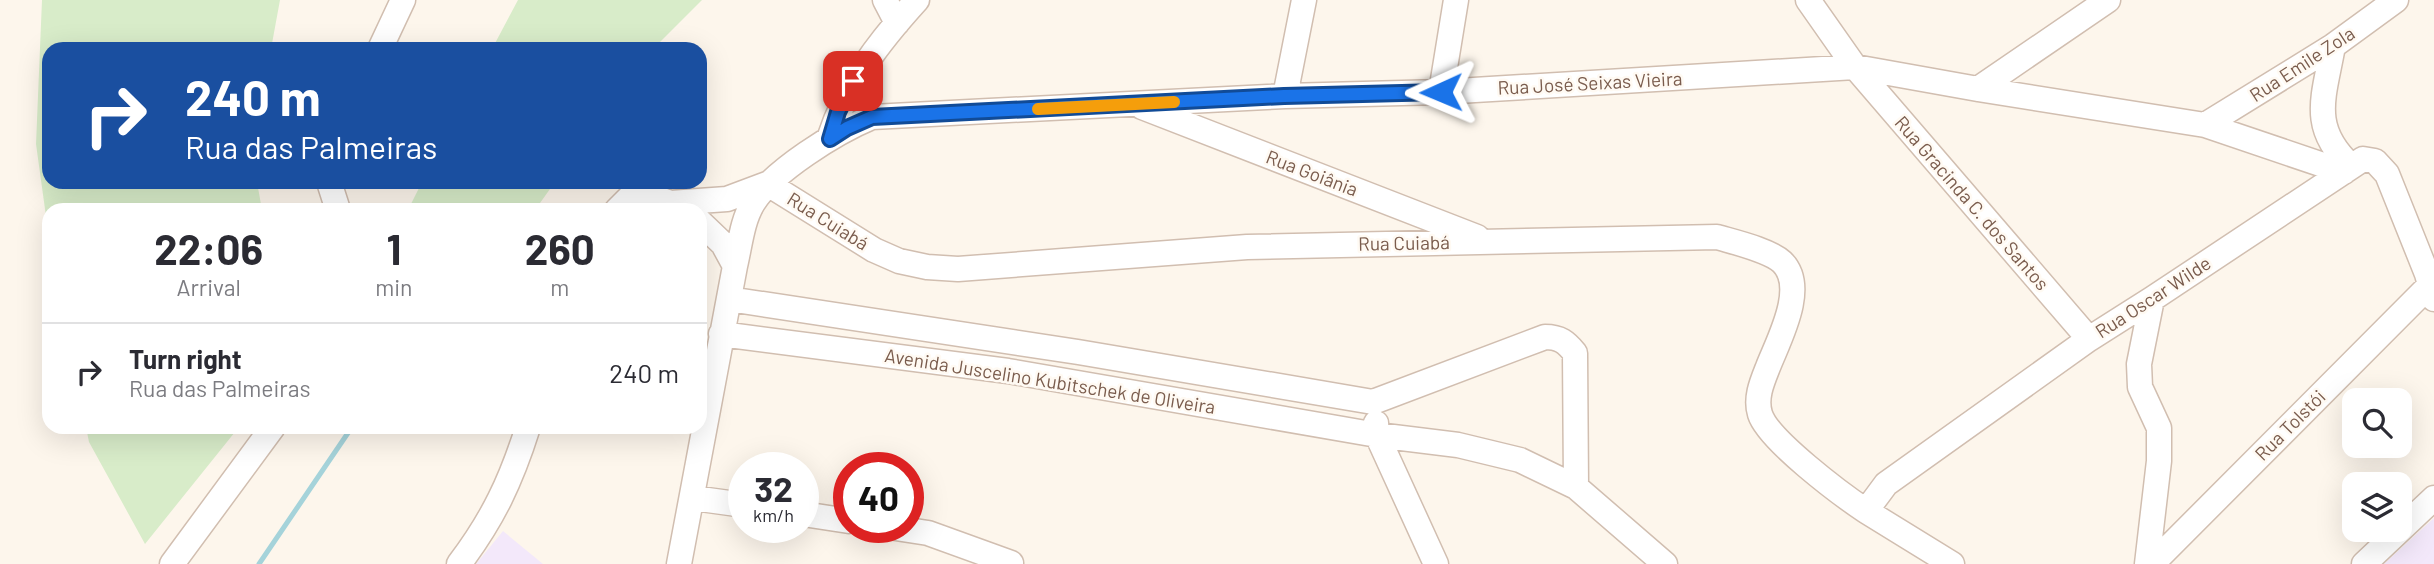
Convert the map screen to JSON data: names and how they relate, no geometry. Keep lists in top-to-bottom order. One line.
{"streets":{"street":["Rua Emile Zola","Rua José Seixas Vieira","Rua Goiânia","Rua Gracinda C. dos Santos","Rua Cuiabá","Rua Oscar Wilde","Avenida Juscelino Kubitschek de Oliveira","Rua Tolstói"]},"crossings":[["Rua Emile Zola","Rua José Seixas Vieira"],["Rua José Seixas Vieira","Rua Goiânia"],["Rua José Seixas Vieira","Rua Gracinda C. dos Santos"],["Rua José Seixas Vieira","Rua Cuiabá"],["Rua José Seixas Vieira","Rua Oscar Wilde"],["Rua Goiânia","Rua Cuiabá"],["Rua Gracinda C. dos Santos","Rua Oscar Wilde"],["Rua Cuiabá","Rua Oscar Wilde"]],"page":{"turn":["240 m","Rua das Palmeiras"],"eta":["22:06","Arrival","1","min","260","m"],"list":[{"name":"Turn right","note":"Rua das Palmeiras","value":"240 m"}],"speed":"32 km/h","limit":"40"}}
